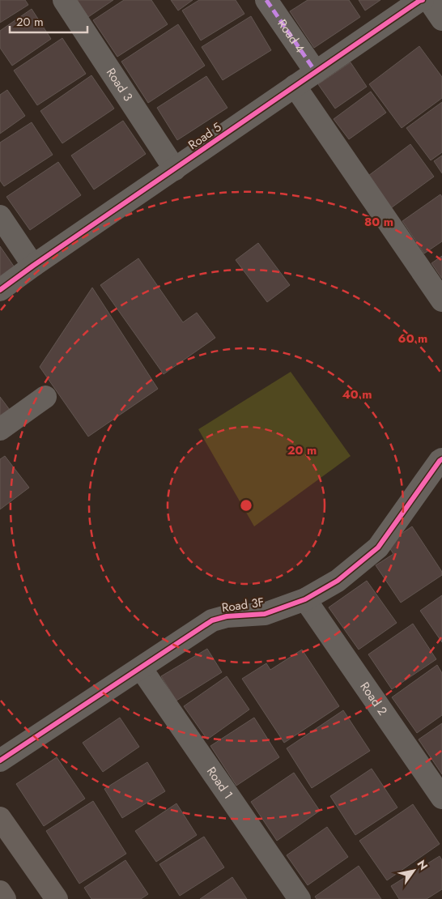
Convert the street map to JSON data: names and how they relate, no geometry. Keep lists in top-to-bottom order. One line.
{"streets":{"street":["Road 4","Road 3","Road 5","Road 3F","Road 2","Road 1"]},"crossings":[["Road 4","Road 5"],["Road 3","Road 5"],["Road 3F","Road 2"],["Road 3F","Road 1"]],"scale_bar":"20 m","north":"top right","rings":["80 m","60 m","40 m","20 m"]}
